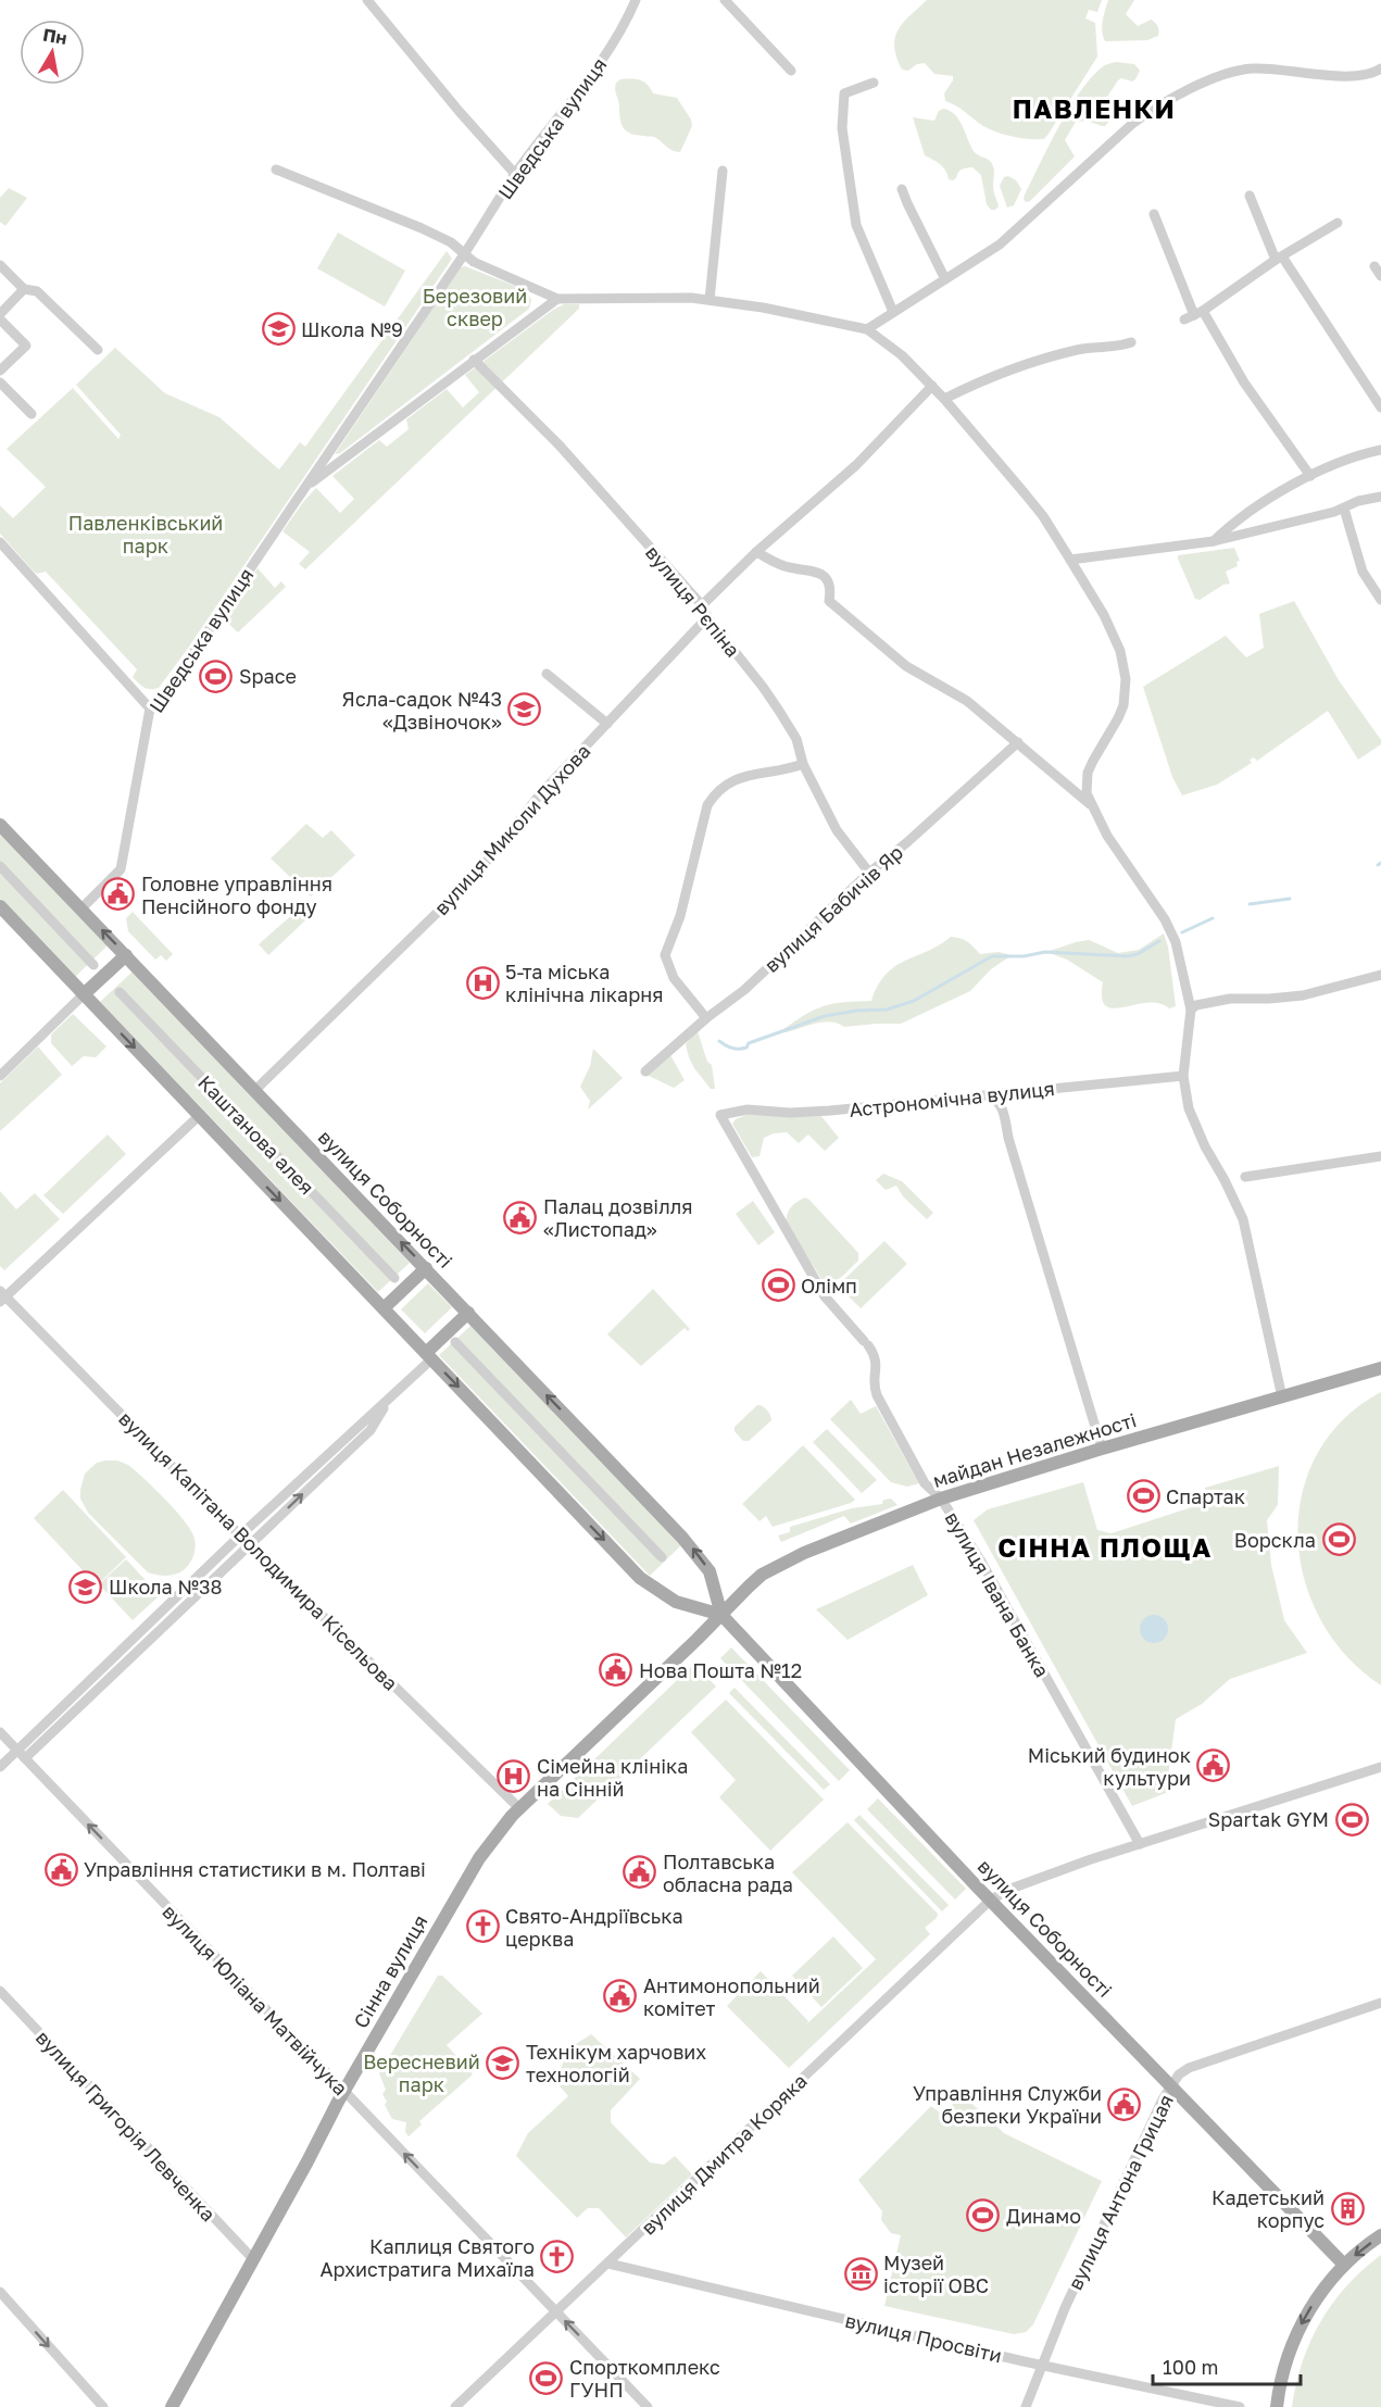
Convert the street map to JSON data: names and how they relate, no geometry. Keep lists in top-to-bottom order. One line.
{"streets":{"main road":["вулиця Соборності","майдан Незалежності","Сінна вулиця"],"street":["Шведська вулиця","вулиця Рєпіна","вулиця Миколи Духова","вулиця Бабичів Яр","Астрономічна вулиця","Каштанова алея","вулиця Капітана Володимира Кісельова","вулиця Івана Банка","вулиця Юліана Матвійчука","вулиця Григорія Левченка","вулиця Дмитра Коряка","вулиця Антона Грицая","вулиця Просвіти"]},"crossings":[["Шведська вулиця","вулиця Рєпіна"],["Шведська вулиця","вулиця Соборності"],["вулиця Рєпіна","вулиця Миколи Духова"],["вулиця Рєпіна","вулиця Бабичів Яр"],["вулиця Миколи Духова","вулиця Соборності"],["Астрономічна вулиця","вулиця Івана Банка"],["вулиця Соборності","майдан Незалежності"],["вулиця Соборності","Сінна вулиця"],["вулиця Соборності","вулиця Дмитра Коряка"],["вулиця Соборності","вулиця Антона Грицая"],["майдан Незалежності","вулиця Івана Банка"],["майдан Незалежності","Сінна вулиця"],["вулиця Капітана Володимира Кісельова","Сінна вулиця"],["Сінна вулиця","вулиця Юліана Матвійчука"],["Сінна вулиця","вулиця Григорія Левченка"],["вулиця Юліана Матвійчука","вулиця Дмитра Коряка"],["вулиця Дмитра Коряка","вулиця Просвіти"],["вулиця Антона Грицая","вулиця Просвіти"]],"one_way":["вулиця Юліана Матвійчука"],"districts":["ПАВЛЕНКИ","СІННА ПЛОЩА"],"parks":["Березовий сквер","Павленківський парк","Вересневий парк"],"places":{"school or university":["Школа №9","Ясла-садок №43 «Дзвіночок»","Школа №38","Технікум харчових технологій"],"sports":["Space","Олімп","Спартак","Ворскла","Spartak GYM","Динамо","Спорткомплекс ГУНП"],"public building":["Головне управління Пенсійного фонду","Палац дозвілля «Листопад»","Нова Пошта №12","Міський будинок культури","Управління статистики в м. Полтаві","Полтавська обласна рада","Антимонопольний комітет","Управління Служби безпеки України"],"hospital":["5-та міська клінічна лікарня","Сімейна клініка на Сінній"],"church":["Свято-Андріївська церква","Каплиця Святого Архистратига Михаїла"],"building":["Кадетський корпус"],"museum":["Музей історії ОВС"]},"scale_bar":"100 m","north":"top"}
